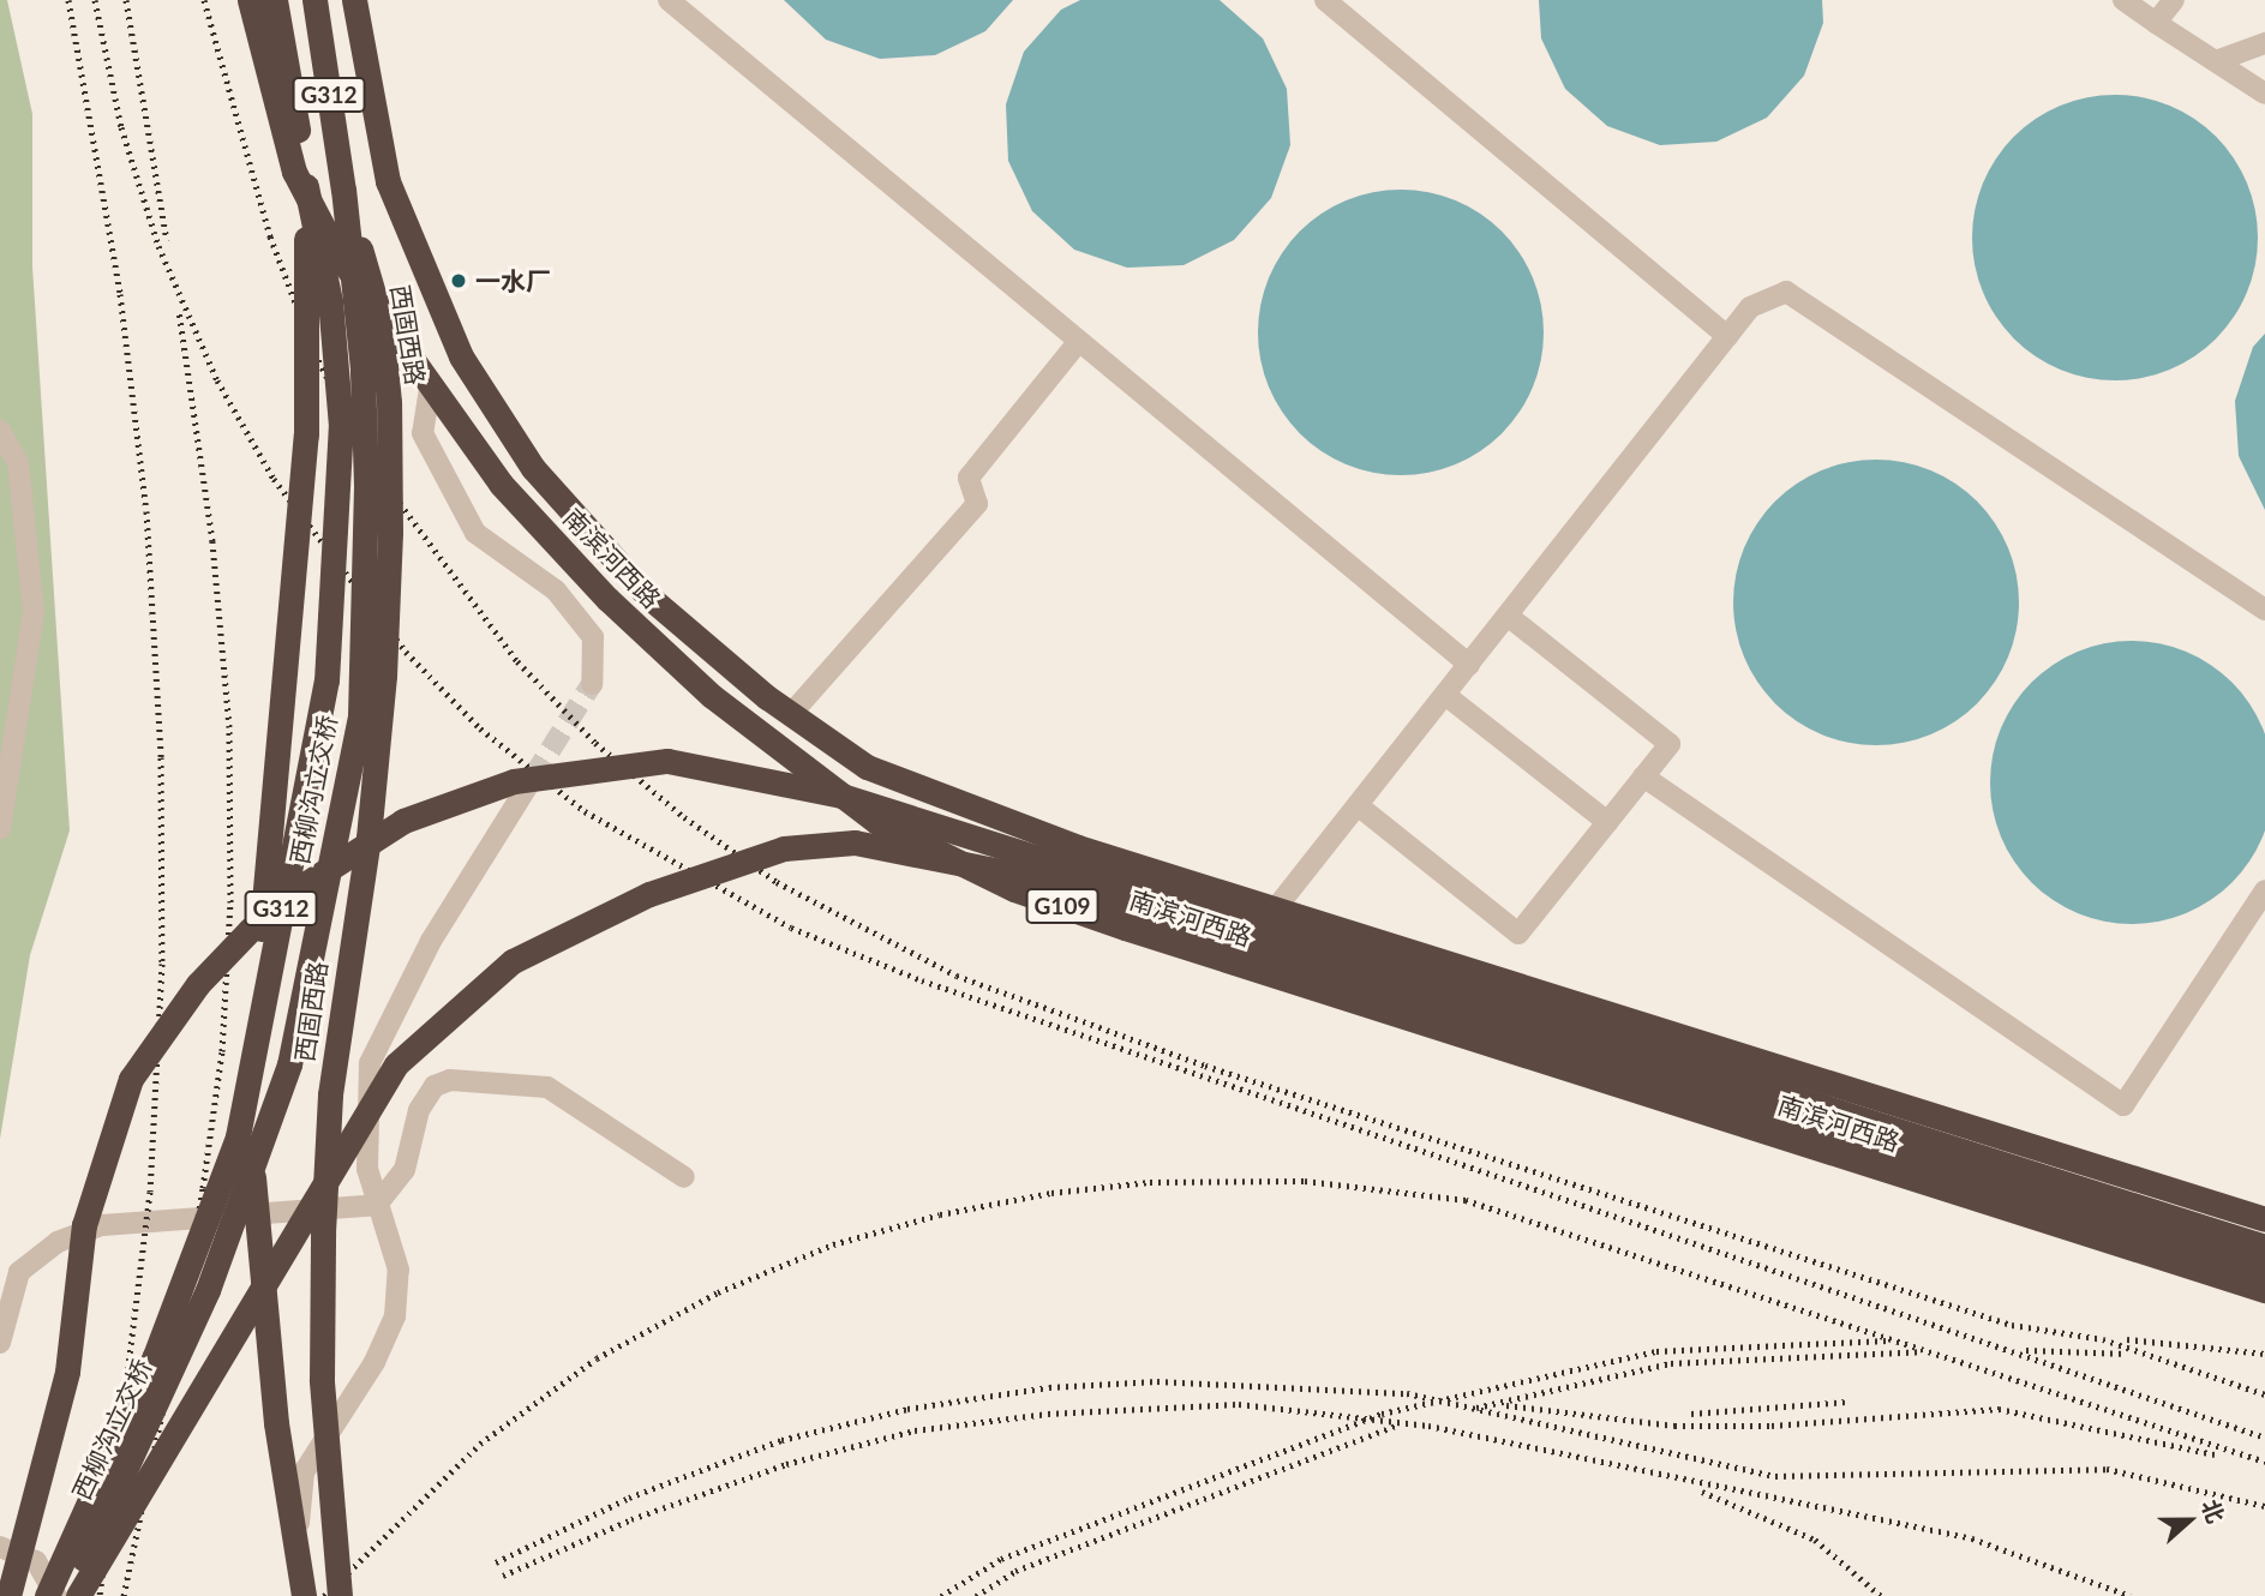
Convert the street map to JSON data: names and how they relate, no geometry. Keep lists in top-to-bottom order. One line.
{"streets":{"highway":["G312","西固西路","南滨河西路","西柳沟立交桥","G109"]},"crossings":[["西固西路","西柳沟立交桥"]],"places":["一水厂"],"north":"right"}
